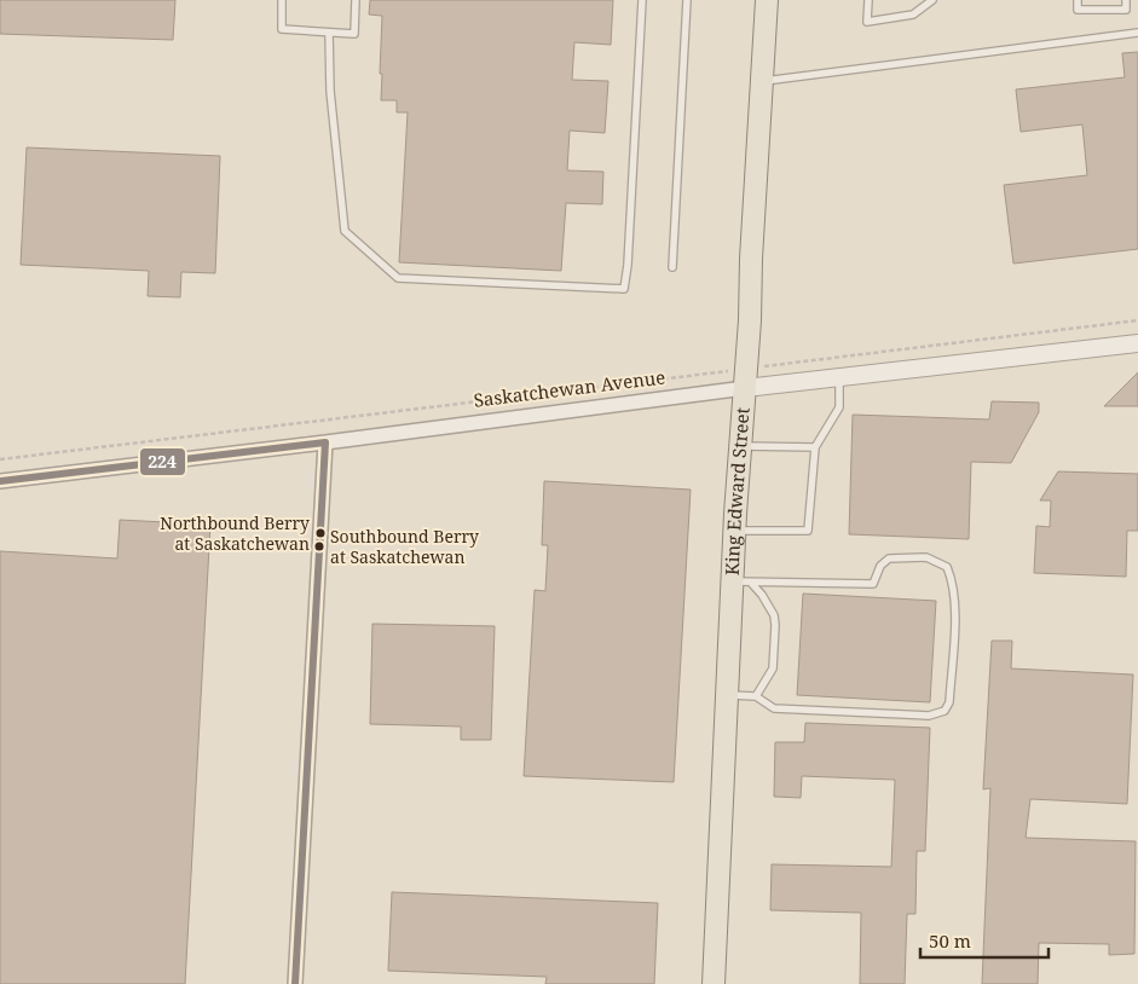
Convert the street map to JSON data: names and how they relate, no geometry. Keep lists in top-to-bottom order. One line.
{"streets":{"main road":["King Edward Street"],"street":["Saskatchewan Avenue"]},"crossings":[["Saskatchewan Avenue","King Edward Street"]],"places":["Northbound Berry at Saskatchewan","Southbound Berry at Saskatchewan"],"lines":["transit line 224"],"scale_bar":"50 m"}
